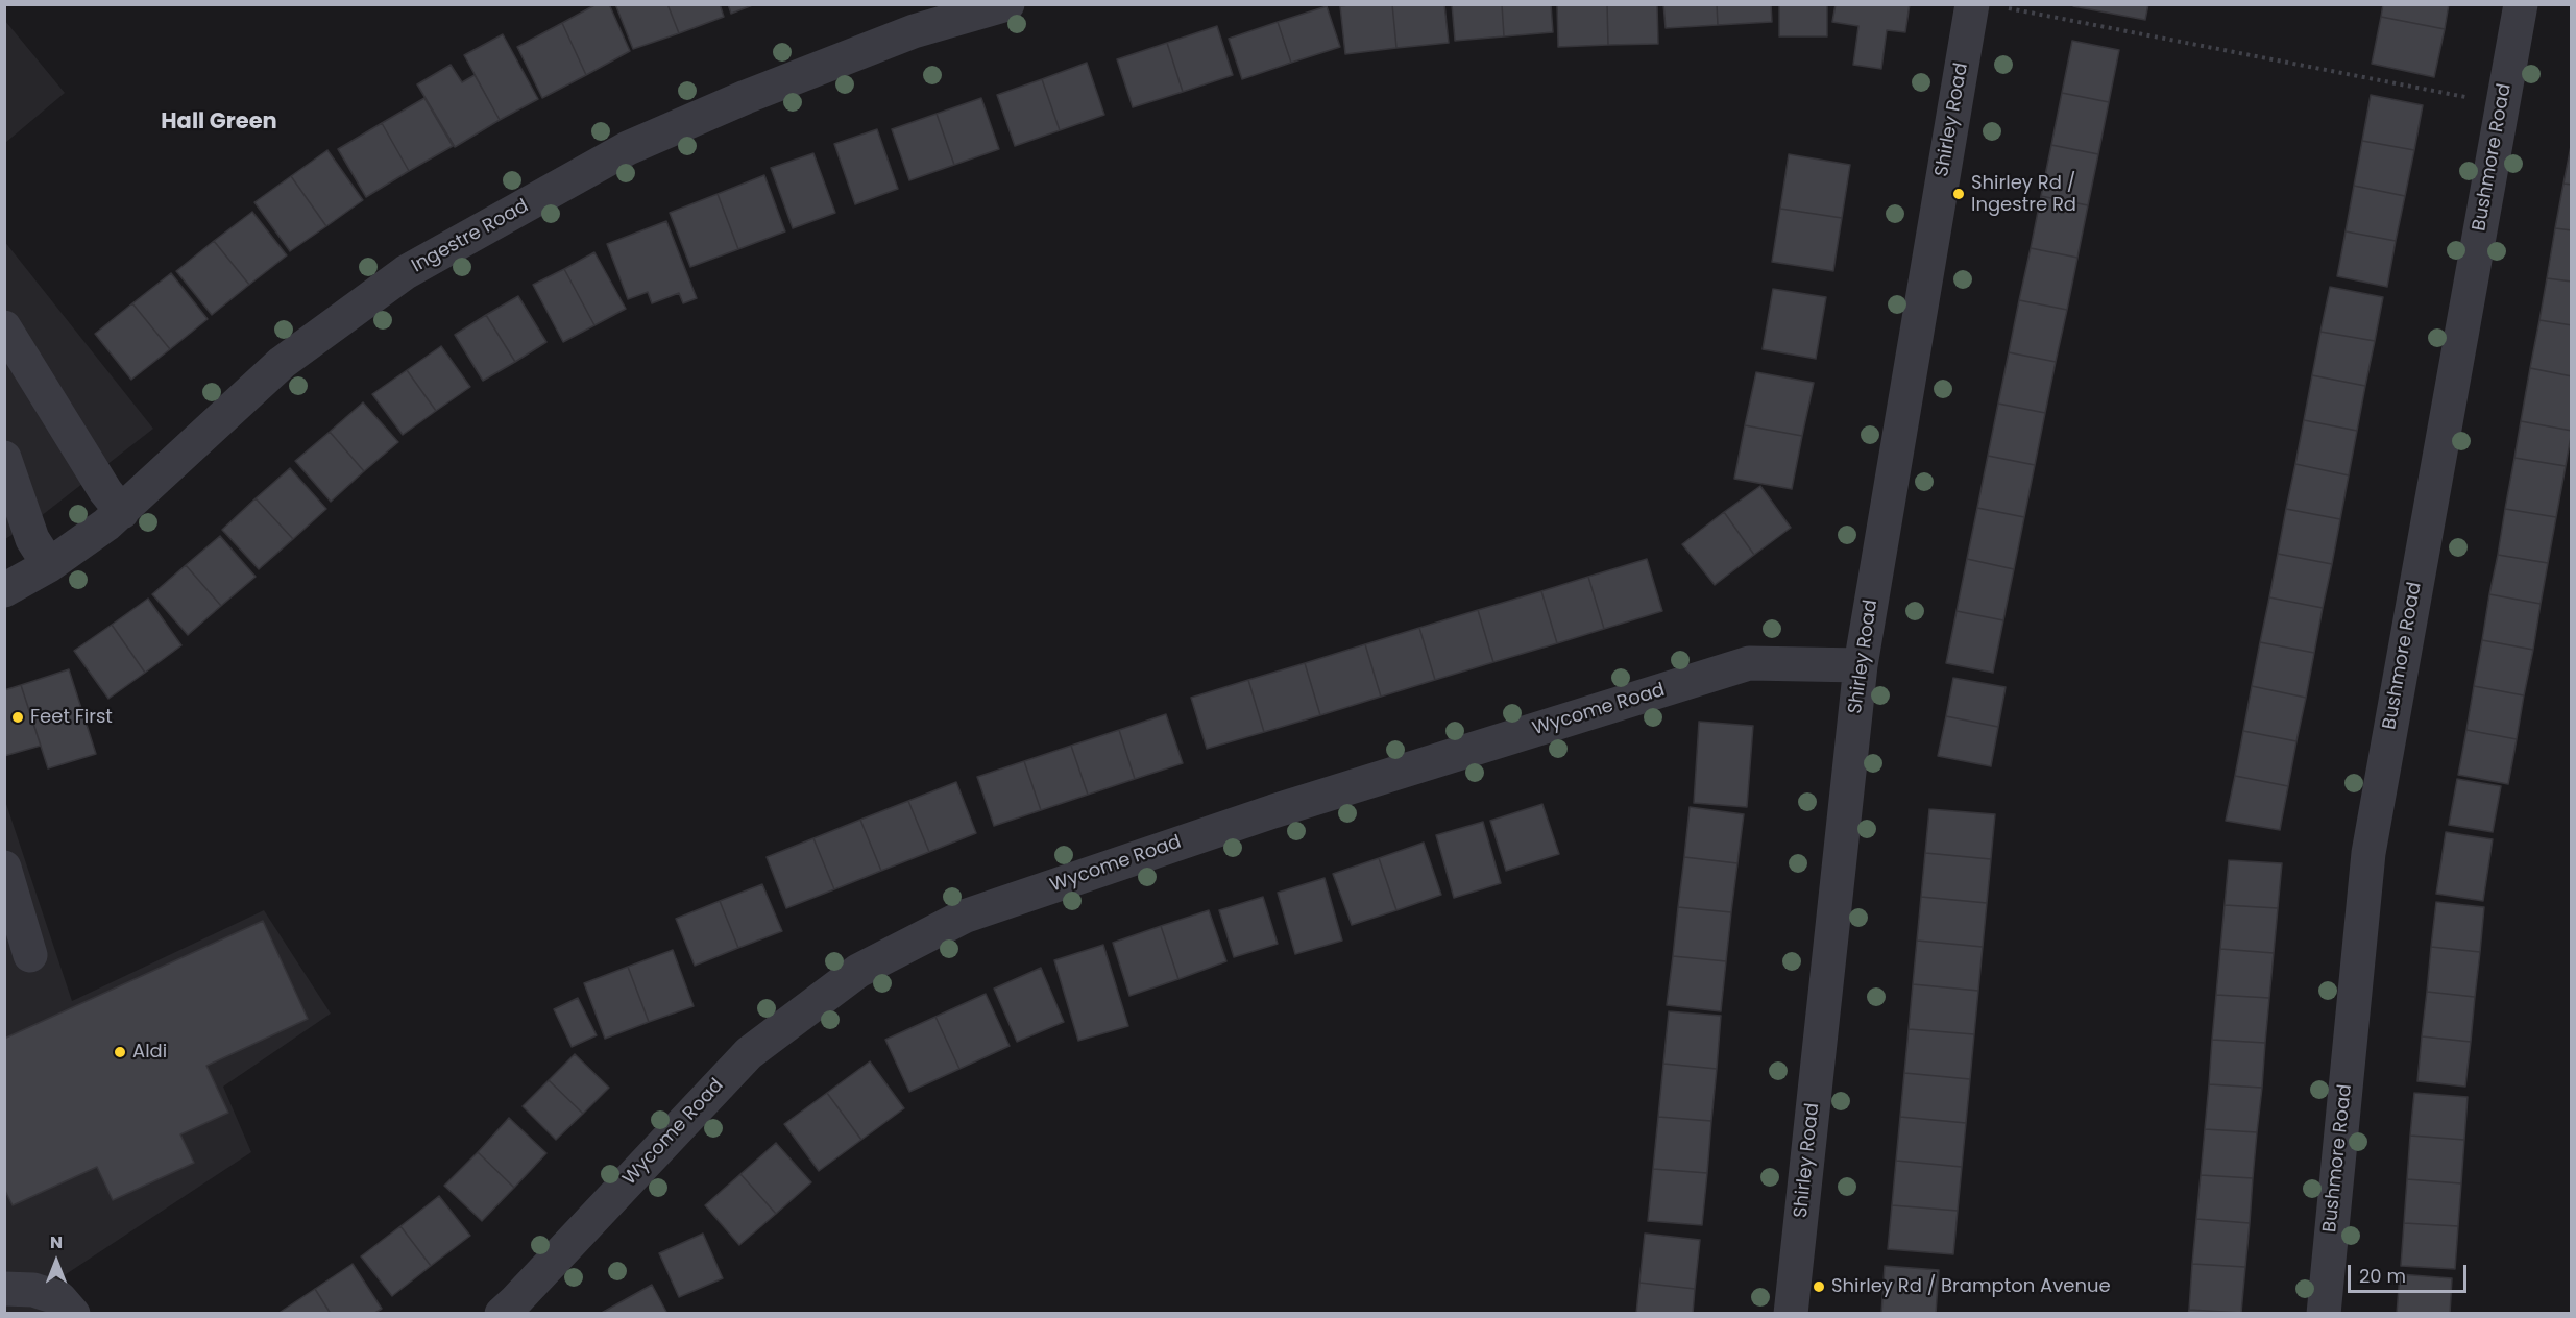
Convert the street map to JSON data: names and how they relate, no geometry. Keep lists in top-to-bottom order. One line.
{"streets":{"street":["Shirley Road","Bushmore Road","Ingestre Road","Wycome Road"]},"crossings":[["Shirley Road","Wycome Road"]],"districts":["Hall Green"],"places":["Shirley Rd / Ingestre Rd","Feet First","Aldi","Shirley Rd / Brampton Avenue"],"scale_bar":"20 m","north":"top"}
